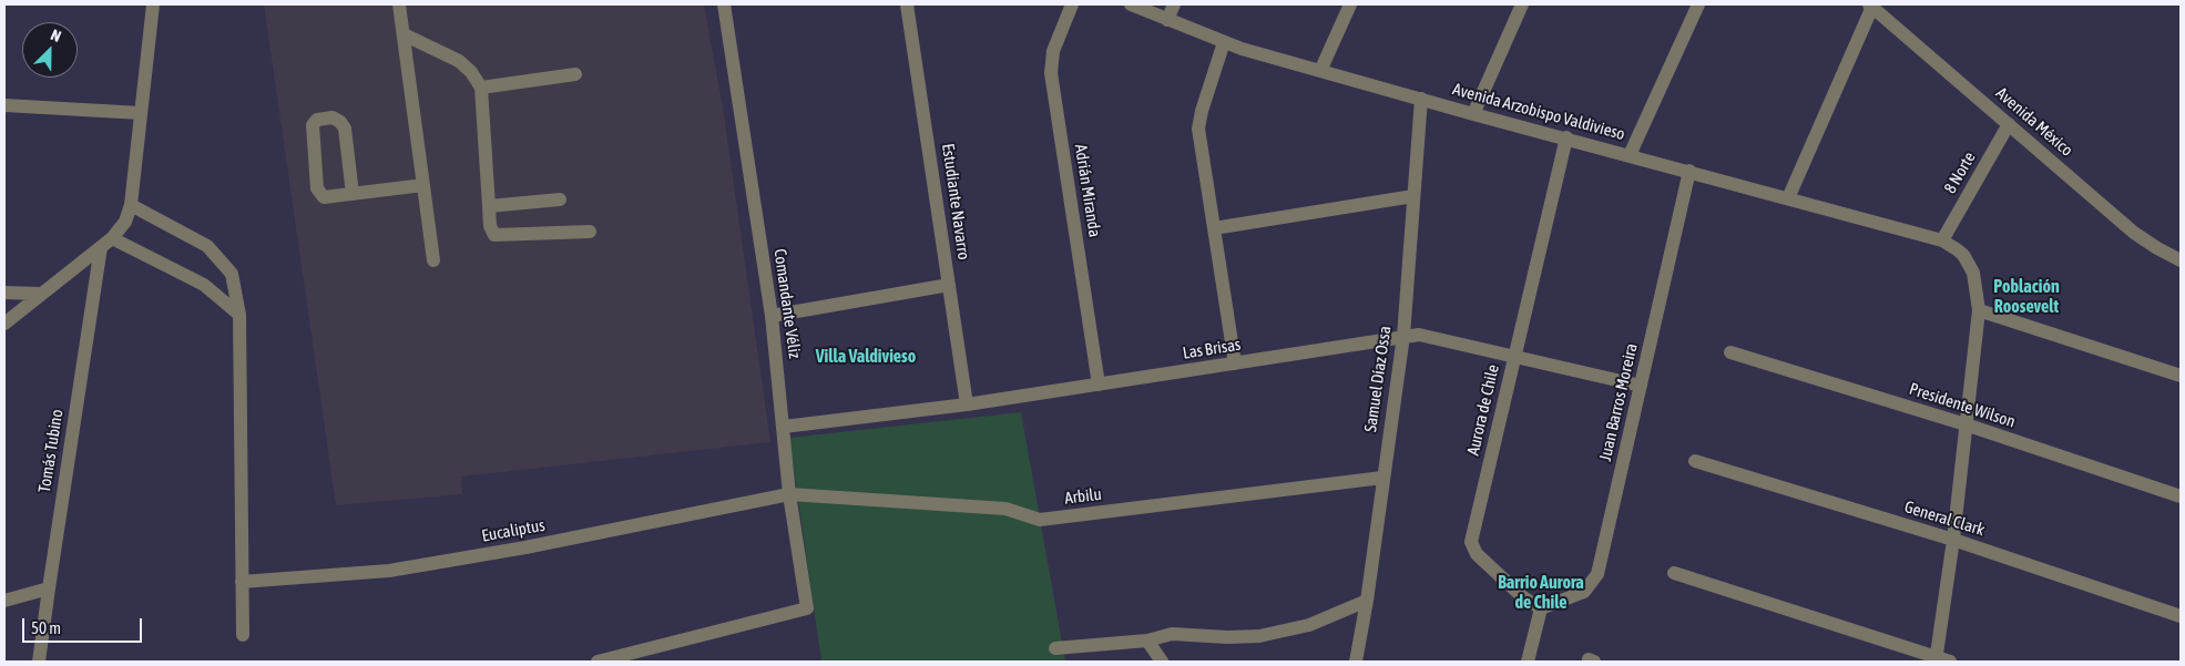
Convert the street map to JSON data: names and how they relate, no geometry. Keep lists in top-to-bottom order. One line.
{"streets":{"street":["Avenida Arzobispo Valdivieso","Avenida México","8 Norte","Adrián Miranda","Estudiante Navarro","Comandante Véliz","Las Brisas","Samuel Díaz Ossa","Juan Barros Moreira","Presidente Wilson","Aurora de Chile","Tomás Tubino","Arbilu","General Clark","Eucaliptus"]},"crossings":[["Avenida Arzobispo Valdivieso","8 Norte"],["Avenida Arzobispo Valdivieso","Samuel Díaz Ossa"],["Avenida Arzobispo Valdivieso","Juan Barros Moreira"],["Avenida Arzobispo Valdivieso","Aurora de Chile"],["Avenida México","8 Norte"],["Adrián Miranda","Las Brisas"],["Estudiante Navarro","Las Brisas"],["Comandante Véliz","Las Brisas"],["Comandante Véliz","Arbilu"],["Comandante Véliz","Eucaliptus"],["Las Brisas","Samuel Díaz Ossa"],["Las Brisas","Juan Barros Moreira"],["Las Brisas","Aurora de Chile"],["Samuel Díaz Ossa","Arbilu"],["Juan Barros Moreira","Aurora de Chile"],["Arbilu","Eucaliptus"]],"districts":["Población Roosevelt","Villa Valdivieso","Barrio Aurora de Chile"],"scale_bar":"50 m","north":"top right"}
